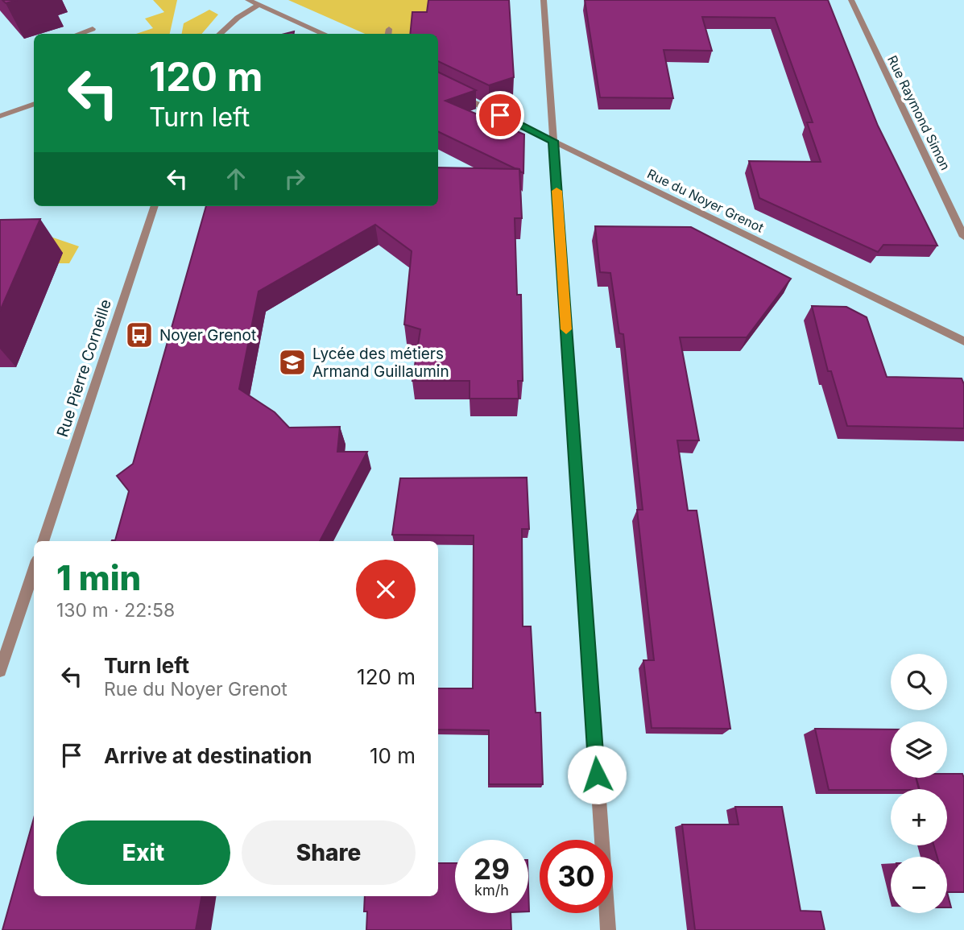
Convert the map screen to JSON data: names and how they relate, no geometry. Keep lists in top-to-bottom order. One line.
{"streets":{"street":["Rue Raymond Simon","Rue du Noyer Grenot","Rue Pierre Corneille"]},"places":{"bus stop":["Noyer Grenot"],"school or university":["Lycée des métiers Armand Guillaumin"]},"page":{"turn":["120 m","Turn left"],"heading":["1 min","130 m · 22:58"],"list":[{"name":"Turn left","note":"Rue du Noyer Grenot","value":"120 m"},{"name":"Arrive at destination","value":"10 m"}],"map_buttons":["+","−"],"buttons":["Exit","Share"],"speed":"29 km/h","limit":"30"}}
